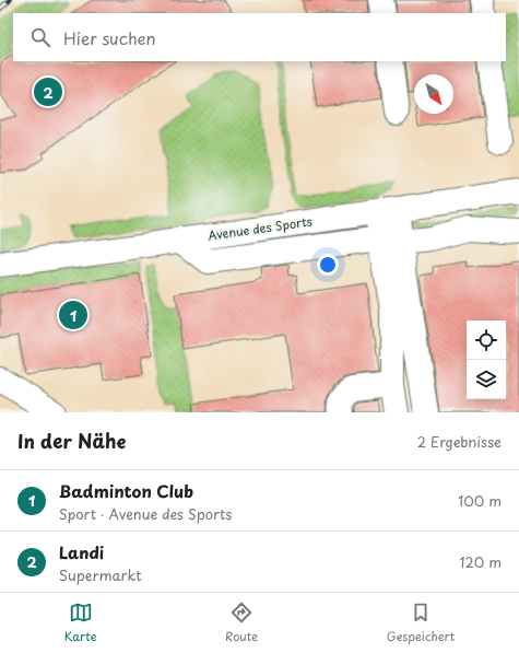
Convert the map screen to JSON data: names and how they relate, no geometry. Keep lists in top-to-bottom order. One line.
{"streets":{"street":["Avenue des Sports"]},"north":"bottom right","page":{"search":"Hier suchen","pins":["2","1"],"heading":["In der Nähe","2 Ergebnisse"],"list":[{"mark":"1","name":"Badminton Club","note":"Sport · Avenue des Sports","value":"100 m"},{"mark":"2","name":"Landi","note":"Supermarkt","value":"120 m"}],"nav":["Karte","Route","Gespeichert"]}}
